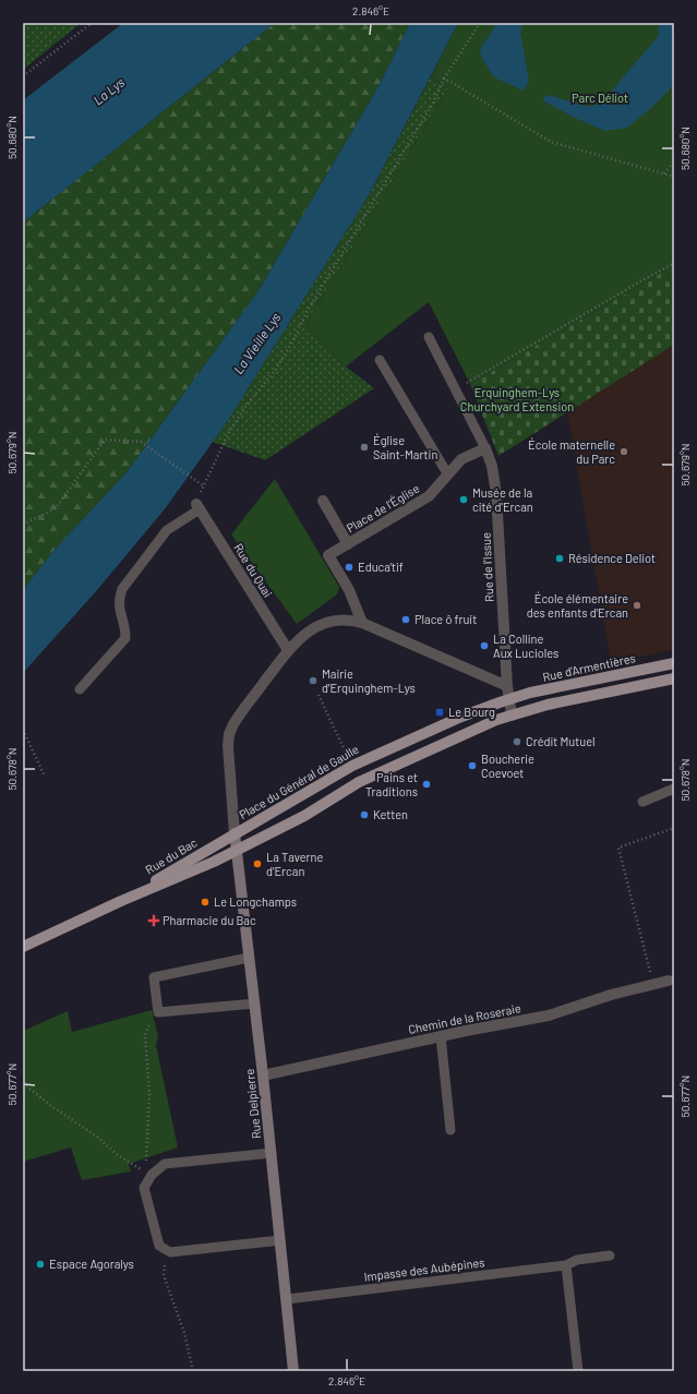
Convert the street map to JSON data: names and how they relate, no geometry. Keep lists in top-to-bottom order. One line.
{"streets":{"main road":["Rue d'Armentières","Place du Général de Gaulle","Rue du Bac"],"street":["Place de l'Église","Rue de l'Issue","Rue du Quai","Chemin de la Roseraie","Rue Delpierre"],"lane":["Impasse des Aubépines"]},"crossings":[["Place de l'Église","Rue de l'Issue"],["Place de l'Église","Place du Général de Gaulle"],["Rue de l'Issue","Place du Général de Gaulle"],["Rue du Quai","Place du Général de Gaulle"],["Rue d'Armentières","Place du Général de Gaulle"],["Place du Général de Gaulle","Rue du Bac"],["Place du Général de Gaulle","Rue Delpierre"],["Rue du Bac","Rue Delpierre"],["Chemin de la Roseraie","Rue Delpierre"],["Rue Delpierre","Impasse des Aubépines"]],"water":["La Lys","La Vieille Lys"],"parks":["Parc Déliot","Erquinghem-Lys Churchyard Extension"],"places":{"other":["Église Saint-Martin","École maternelle du Parc","Musée de la cité d'Ercan","Résidence Deliot","Educa'tif","École élémentaire des enfants d'Ercan","Place ô fruit","La Colline Aux Lucioles","Mairie d'Erquinghem-Lys","Crédit Mutuel","Boucherie Coevoet","Pains et Traditions","Ketten","La Taverne d'Ercan","Le Longchamps","Espace Agoralys"],"transit":["Le Bourg"],"health":["Pharmacie du Bac"]},"coordinates":["2.846°E","50.680°N","50.679°N","50.678°N","50.677°N"]}
